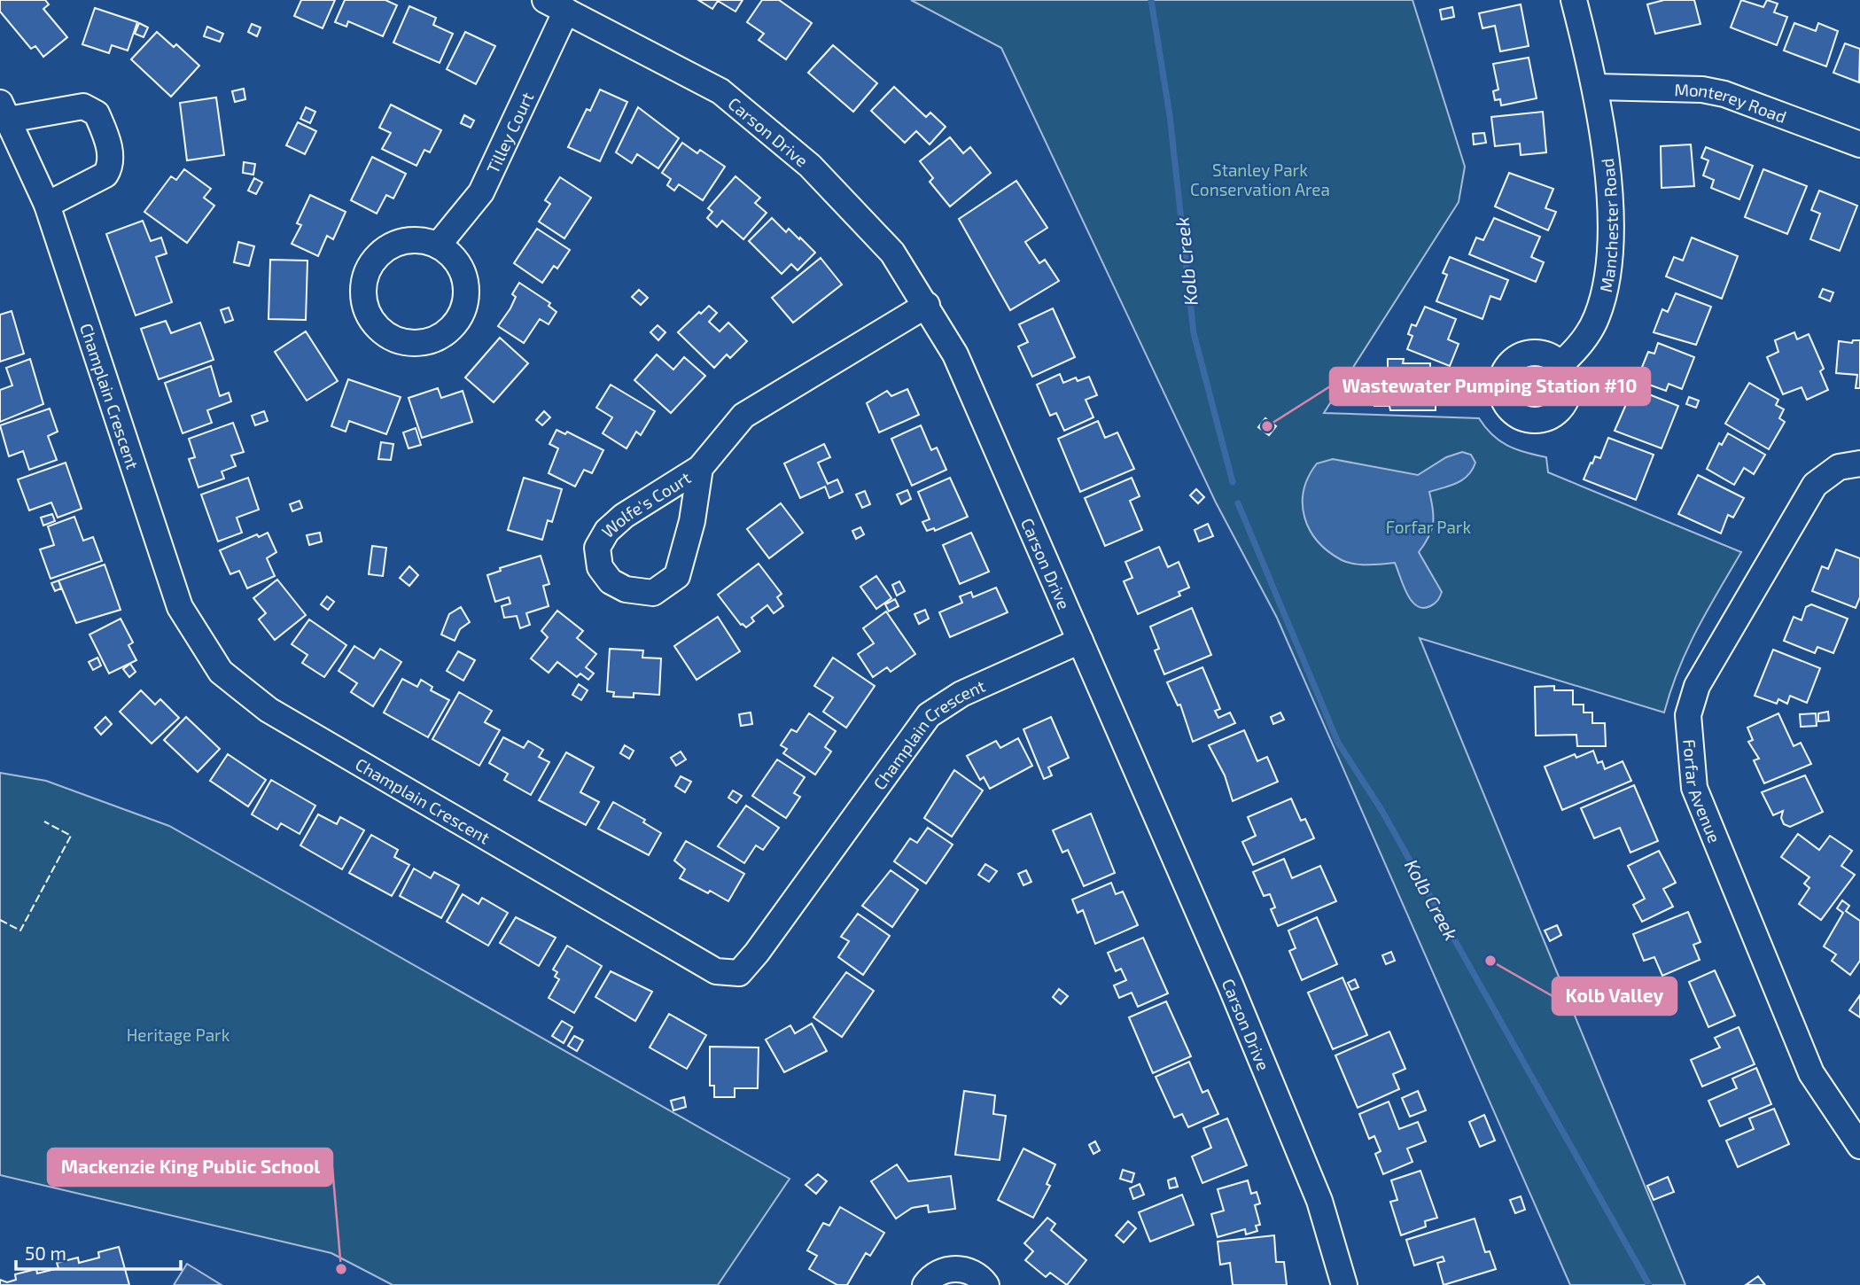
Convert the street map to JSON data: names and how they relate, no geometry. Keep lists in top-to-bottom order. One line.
{"streets":{"street":["Monterey Road","Carson Drive","Tilley Court","Manchester Road","Champlain Crescent","Wolfe's Court","Forfar Avenue"]},"crossings":[["Monterey Road","Manchester Road"],["Carson Drive","Tilley Court"],["Carson Drive","Champlain Crescent"],["Carson Drive","Wolfe's Court"]],"water":["Kolb Creek"],"parks":["Stanley Park Conservation Area","Forfar Park","Heritage Park"],"places":["Wastewater Pumping Station #10","Kolb Valley","Mackenzie King Public School"],"scale_bar":"50 m"}
